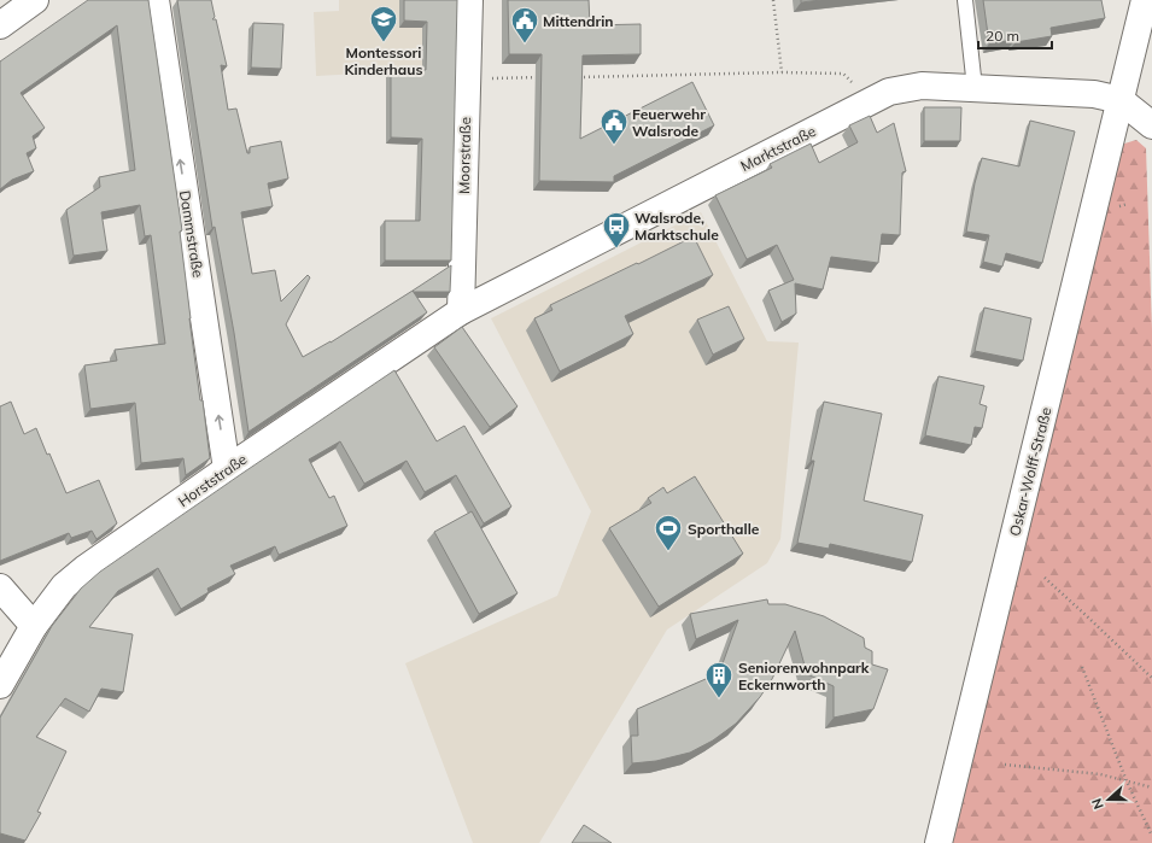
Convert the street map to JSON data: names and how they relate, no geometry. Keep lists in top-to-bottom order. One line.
{"streets":{"street":["Marktstraße","Moorstraße","Dammstraße","Oskar-Wolff-Straße","Horststraße"]},"crossings":[["Marktstraße","Moorstraße"],["Marktstraße","Oskar-Wolff-Straße"],["Marktstraße","Horststraße"],["Moorstraße","Horststraße"],["Dammstraße","Horststraße"]],"one_way":["Dammstraße"],"places":{"school or university":["Montessori Kinderhaus"],"public building":["Mittendrin","Feuerwehr Walsrode"],"bus stop":["Walsrode, Marktschule"],"sports":["Sporthalle"],"building":["Seniorenwohnpark Eckernworth"]},"scale_bar":"20 m","north":"left"}
